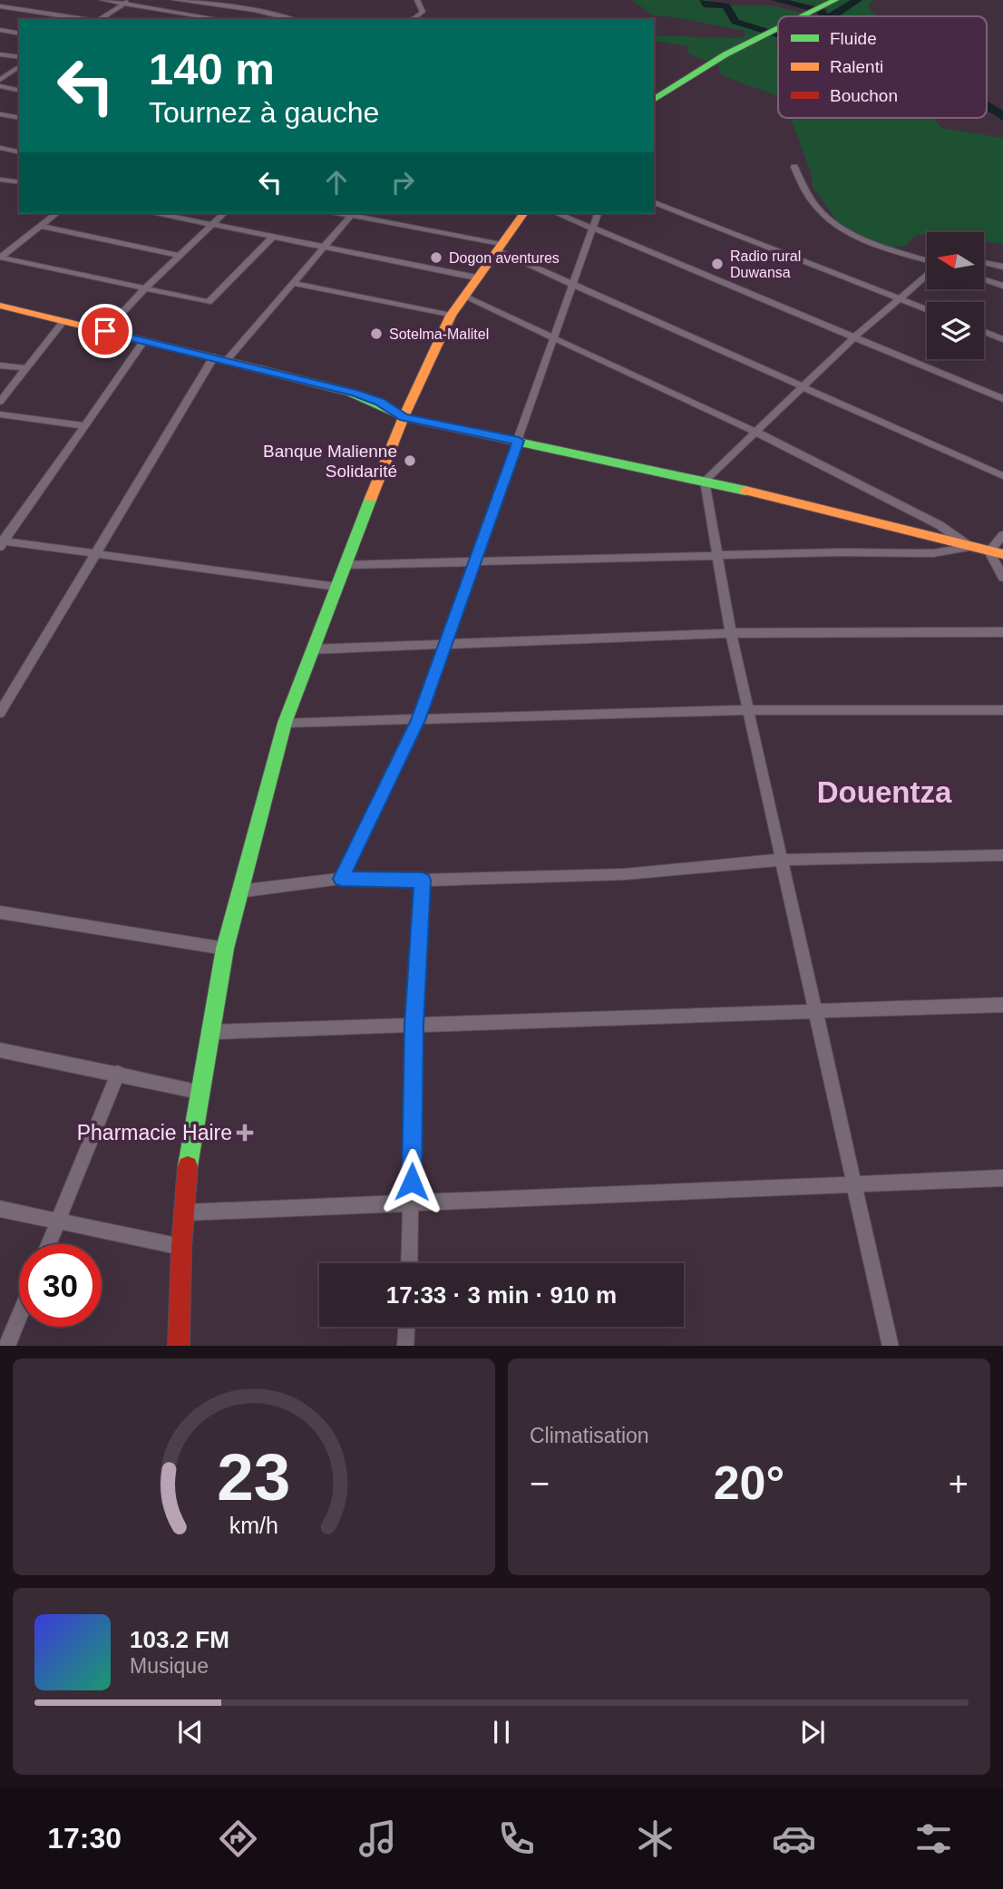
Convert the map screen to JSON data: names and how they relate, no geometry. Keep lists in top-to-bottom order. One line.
{"districts":["Douentza"],"places":{"other":["Dogon aventures","Radio rural Duwansa","Sotelma-Malitel","Banque Malienne Solidarité"],"health":["Pharmacie Haire"]},"legend":["Fluide","Ralenti","Bouchon"],"north":"left","page":{"turn":["140 m","Tournez à gauche"],"limit":"30","trip":"17:33 · 3 min · 910 m","tile":"Climatisation","heat":["−","20°","+"],"song":["103.2 FM","Musique"],"tabs":"17:30","gauge":["23","km/h"]}}
